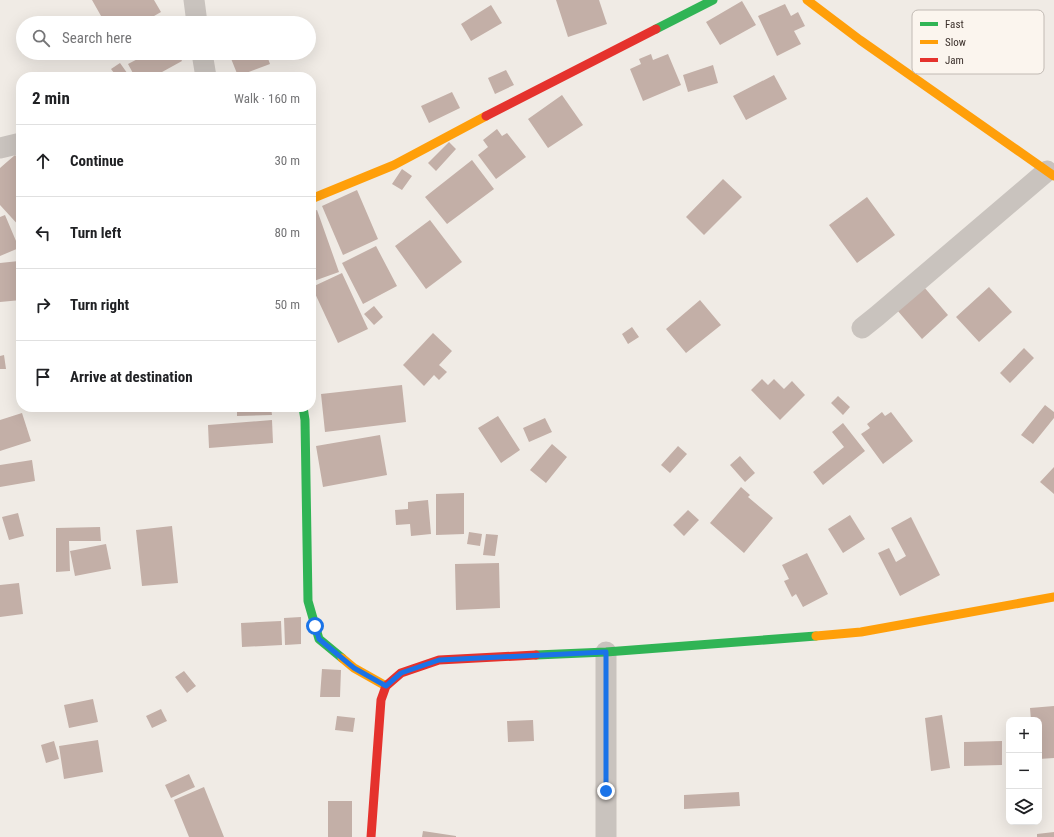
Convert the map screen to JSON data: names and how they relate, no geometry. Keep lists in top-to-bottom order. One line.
{"legend":["Fast","Slow","Jam"],"page":{"search":"Search here","heading":["2 min","Walk · 160 m"],"list":[["Continue","30 m"],["Turn left","80 m"],["Turn right","50 m"],"Arrive at destination"],"map_buttons":["+","−"]}}
